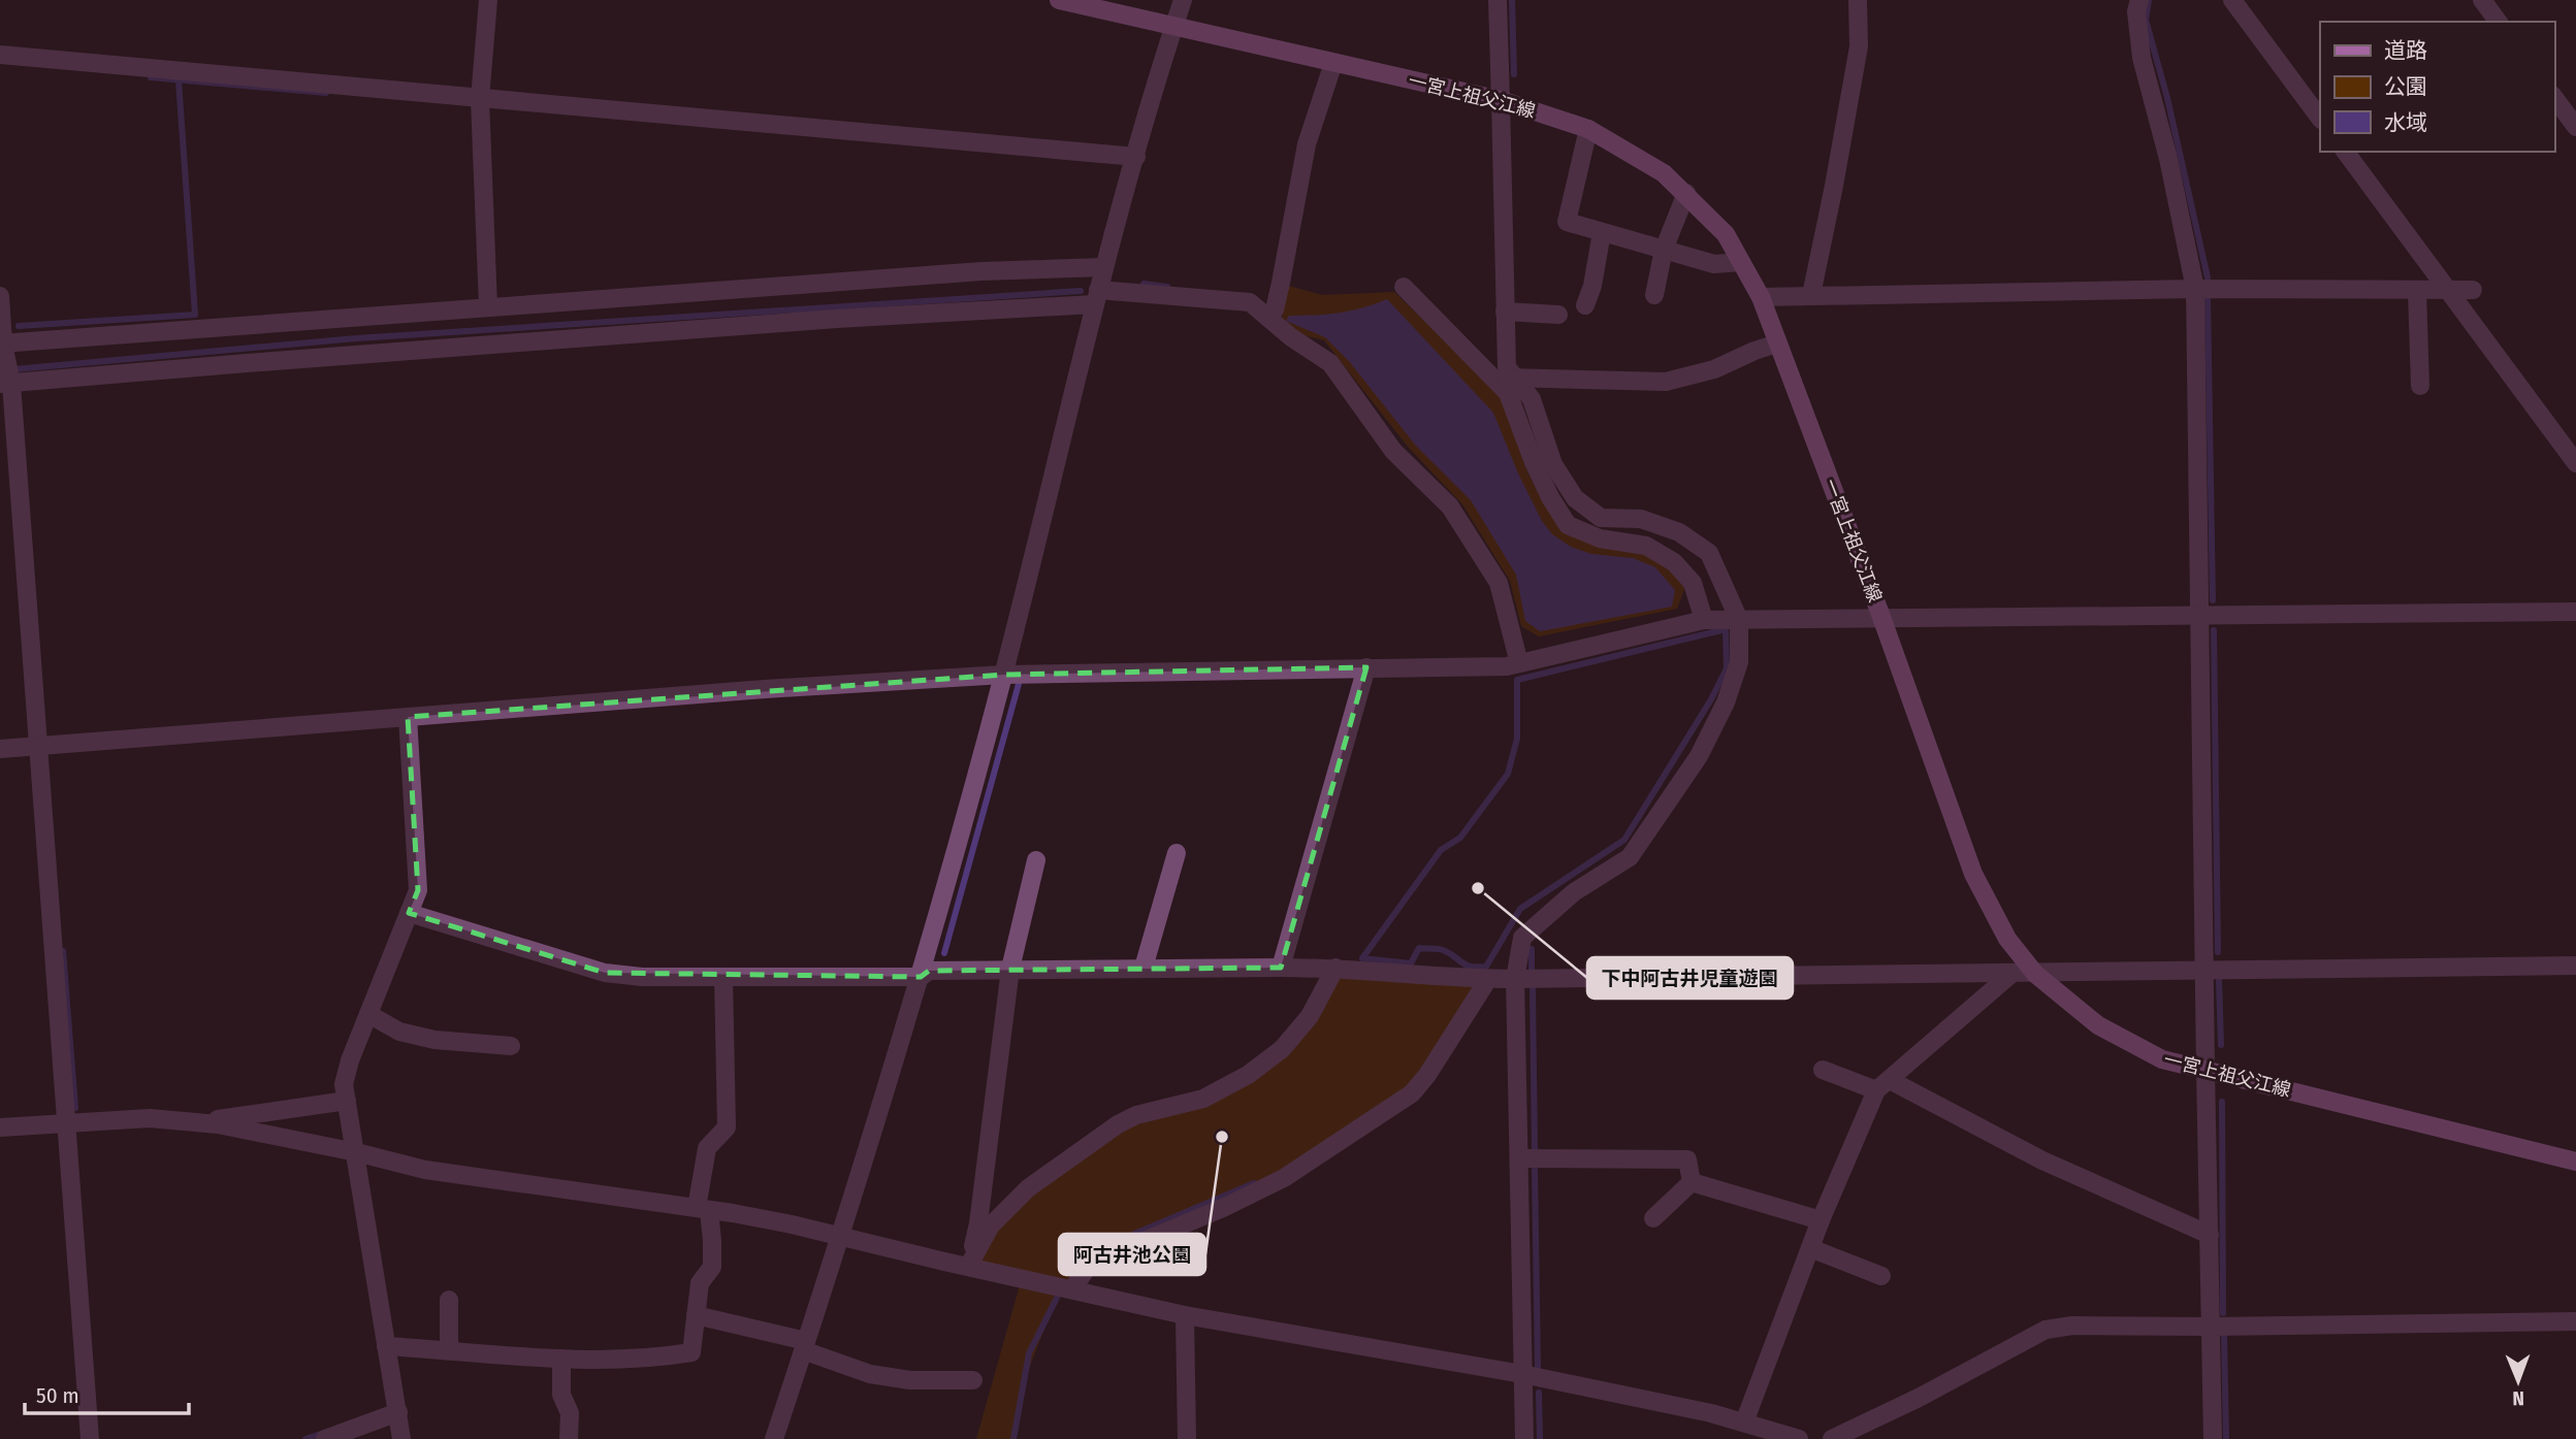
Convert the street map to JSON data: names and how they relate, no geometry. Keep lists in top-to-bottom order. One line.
{"streets":{"main road":["一宮上祖父江線"]},"places":["下中阿古井児童遊園","阿古井池公園"],"legend":["道路","公園","水域"],"scale_bar":"50 m","north":"bottom"}
